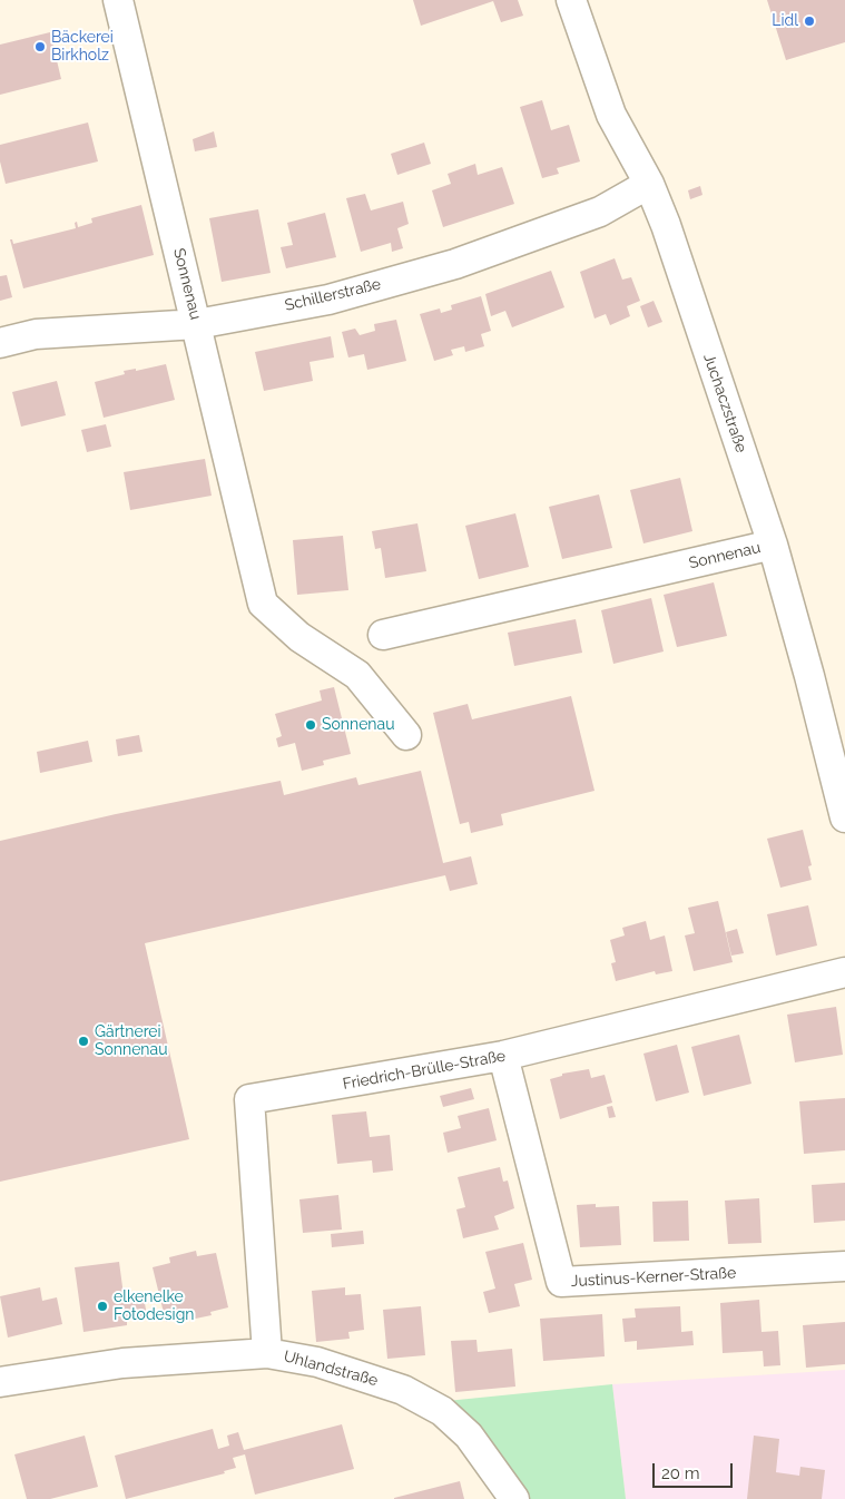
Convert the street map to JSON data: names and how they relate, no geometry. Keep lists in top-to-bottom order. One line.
{"streets":{"street":["Sonnenau","Schillerstraße","Juchaczstraße","Friedrich-Brülle-Straße","Justinus-Kerner-Straße","Uhlandstraße"]},"crossings":[["Sonnenau","Schillerstraße"],["Sonnenau","Juchaczstraße"],["Schillerstraße","Juchaczstraße"],["Friedrich-Brülle-Straße","Justinus-Kerner-Straße"],["Friedrich-Brülle-Straße","Uhlandstraße"]],"places":["Lidl","Bäckerei Birkholz","Sonnenau","Gärtnerei Sonnenau","elkenelke Fotodesign"],"scale_bar":"20 m"}
